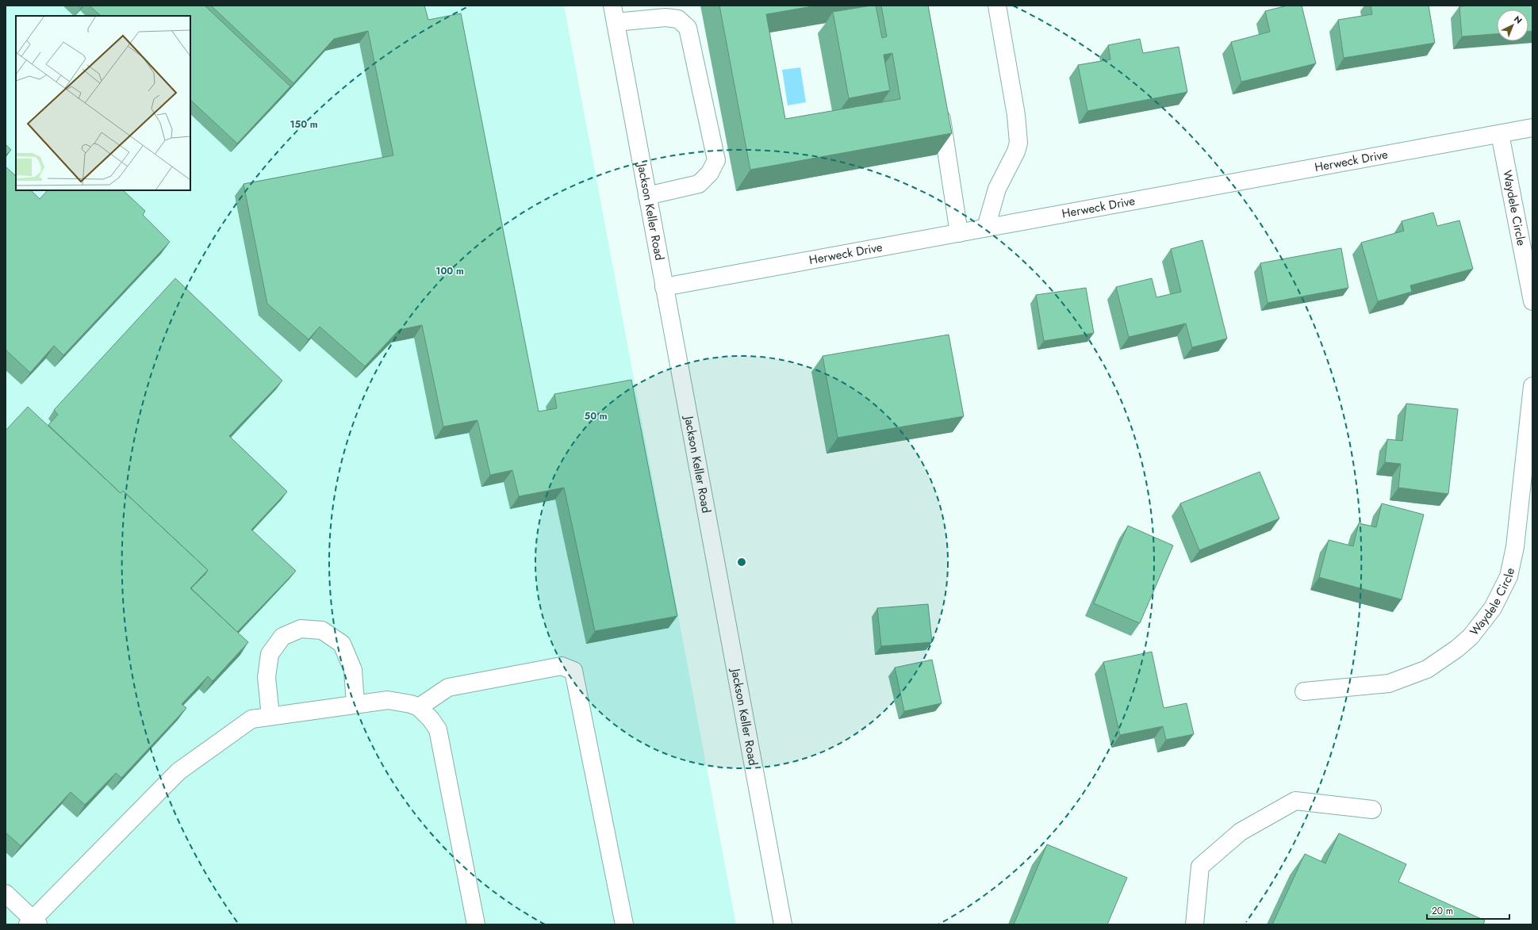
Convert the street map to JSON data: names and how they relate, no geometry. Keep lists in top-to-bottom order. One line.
{"streets":{"street":["Herweck Drive","Waydele Circle","Jackson Keller Road"]},"crossings":[["Herweck Drive","Waydele Circle"],["Herweck Drive","Jackson Keller Road"]],"scale_bar":"20 m","north":"top right","rings":["150 m","100 m","50 m"]}
